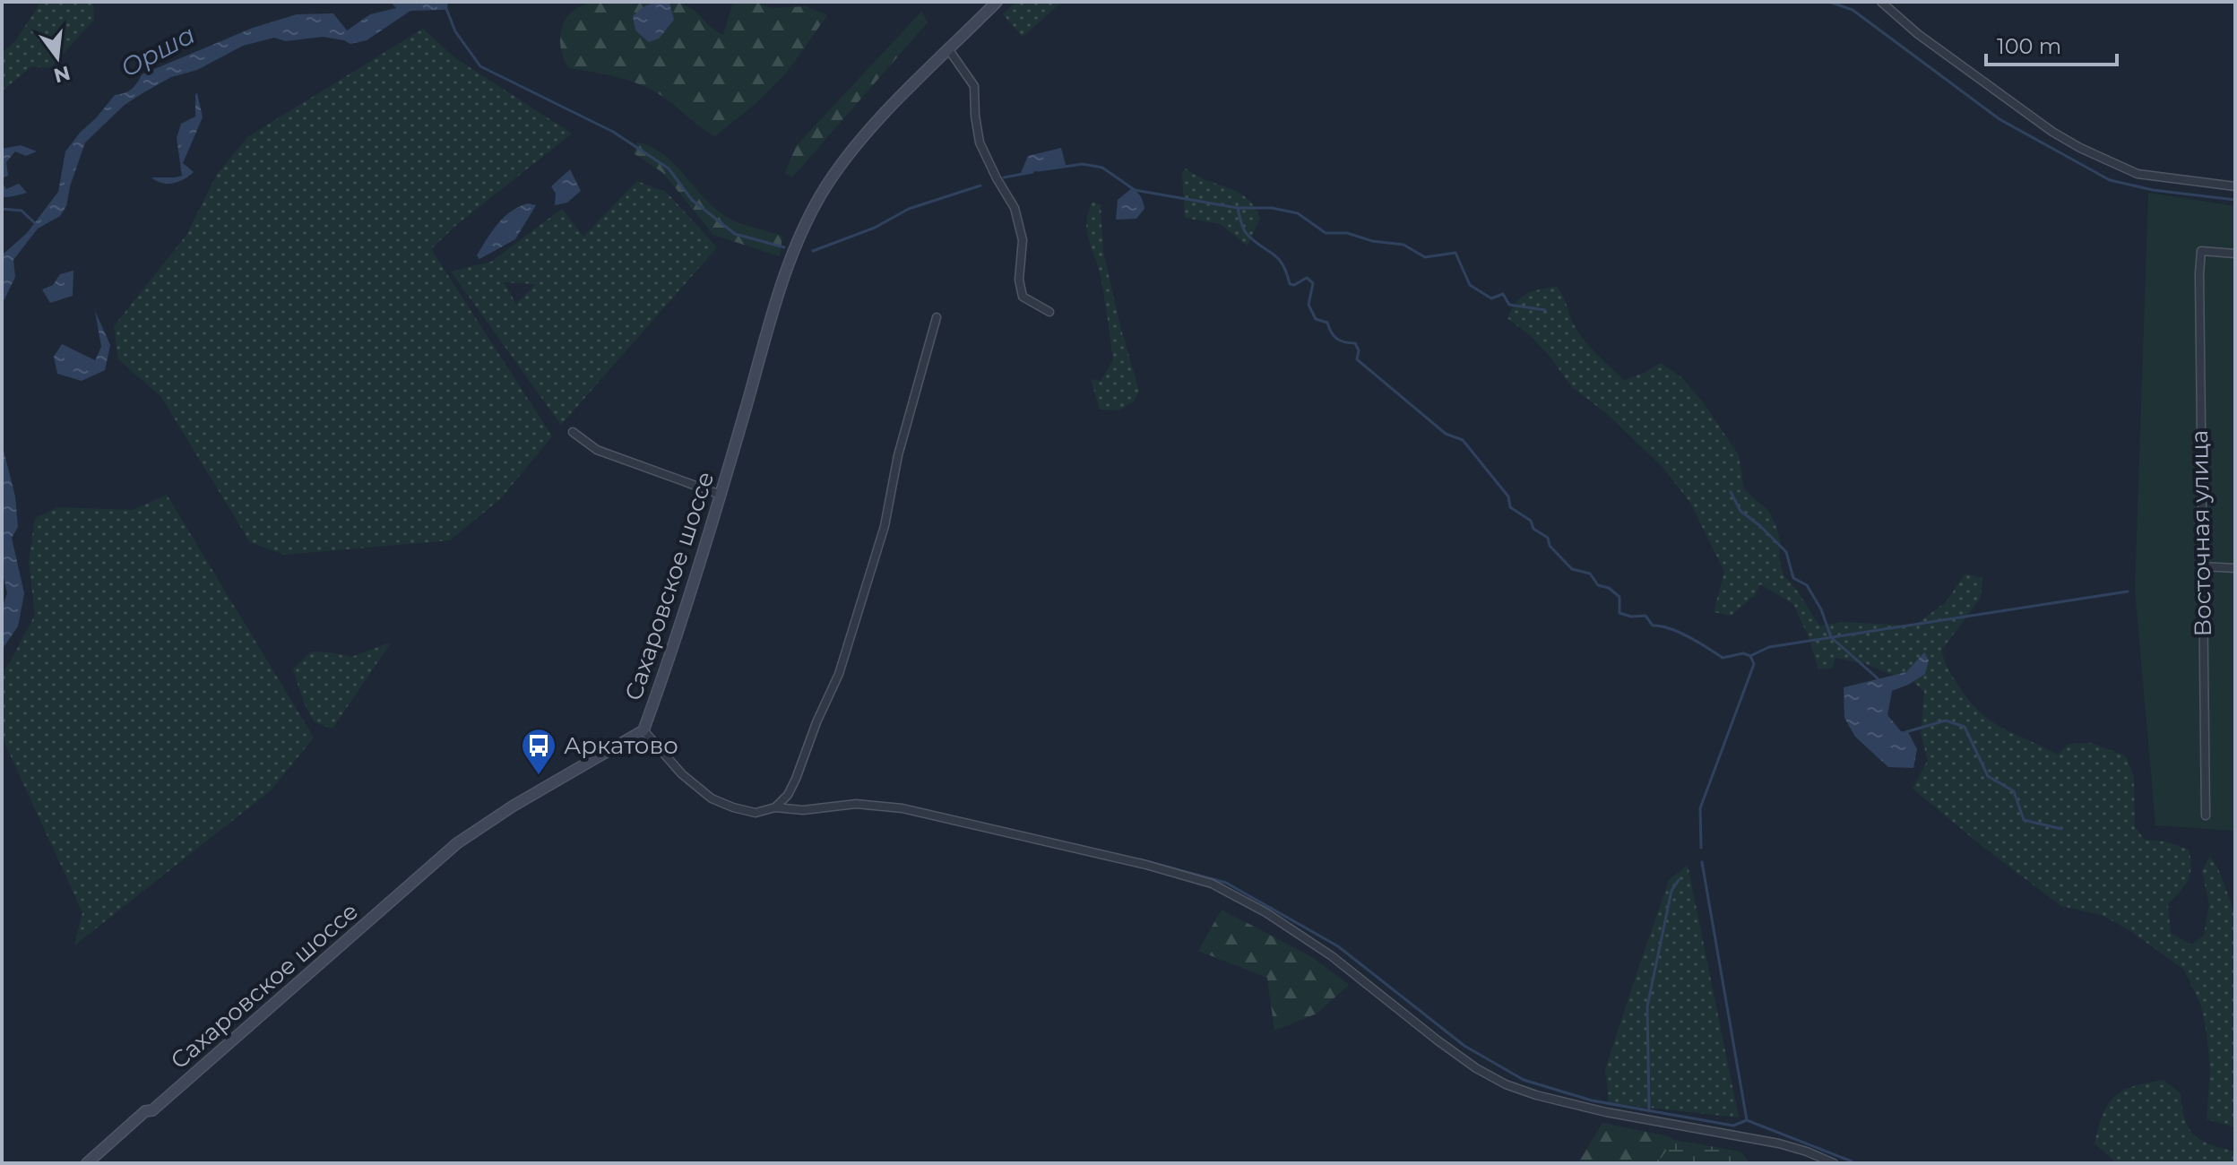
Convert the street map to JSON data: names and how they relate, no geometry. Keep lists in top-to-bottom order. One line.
{"streets":{"main road":["Сахаровское шоссе"],"street":["Восточная улица"]},"water":["Орша"],"places":{"bus stop":["Аркатово"]},"scale_bar":"100 m","north":"bottom"}
